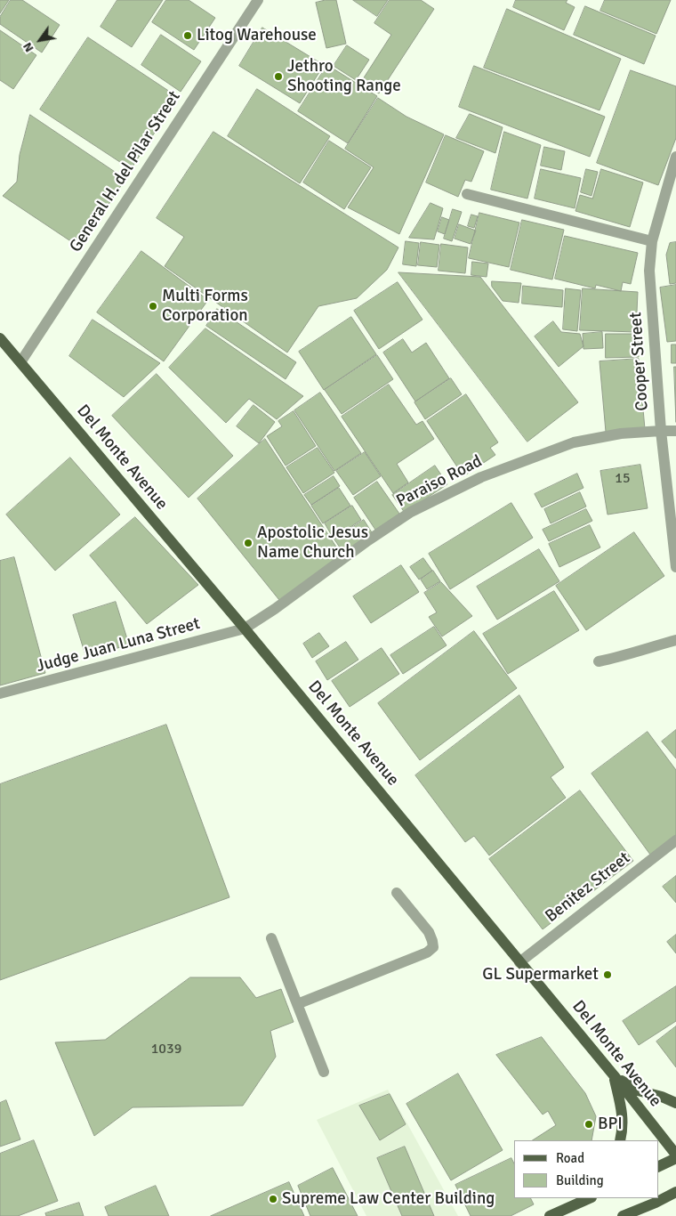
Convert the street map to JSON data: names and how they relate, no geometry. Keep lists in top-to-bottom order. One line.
{"streets":{"main road":["Del Monte Avenue"],"street":["General H. del Pilar Street","Cooper Street","Paraiso Road","Judge Juan Luna Street","Benitez Street"]},"crossings":[["General H. del Pilar Street","Del Monte Avenue"],["Cooper Street","Paraiso Road"],["Del Monte Avenue","Paraiso Road"],["Del Monte Avenue","Judge Juan Luna Street"],["Del Monte Avenue","Benitez Street"],["Paraiso Road","Judge Juan Luna Street"]],"places":["Litog Warehouse","Jethro Shooting Range","Multi Forms Corporation","Apostolic Jesus Name Church","GL Supermarket","BPI","Supreme Law Center Building"],"house_numbers":["15","1039"],"legend":["Road","Building"],"north":"bottom left"}
